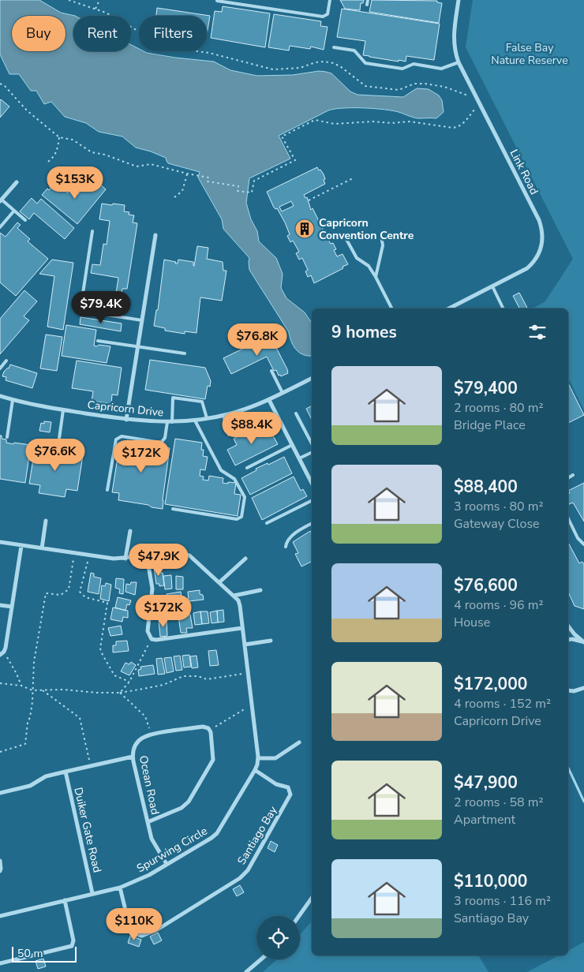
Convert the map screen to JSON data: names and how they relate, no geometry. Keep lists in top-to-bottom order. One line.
{"streets":{"street":["Link Road","Capricorn Drive","Ocean Road","Duiker Gate Road","Santiago Bay","Spurwing Circle"]},"crossings":[["Ocean Road","Spurwing Circle"],["Duiker Gate Road","Spurwing Circle"],["Santiago Bay","Spurwing Circle"]],"parks":["False Bay Nature Reserve"],"places":{"building":["Capricorn Convention Centre"]},"scale_bar":"50 m","page":{"chip":["Buy","Rent","Filters"],"price":["$153K","$79.4K","$76.8K","$88.4K","$76.6K","$172K","$47.9K","$172K","$110K"],"heading":"9 homes","list":[{"name":"$79,400","note":"2 rooms · 80 m² · Bridge Place"},{"name":"$88,400","note":"3 rooms · 80 m² · Gateway Close"},{"name":"$76,600","note":"4 rooms · 96 m² · House"},{"name":"$172,000","note":"4 rooms · 152 m² · Capricorn Drive"},{"name":"$47,900","note":"2 rooms · 58 m² · Apartment"},{"name":"$110,000","note":"3 rooms · 116 m² · Santiago Bay"}],"scale":"50 m"}}
